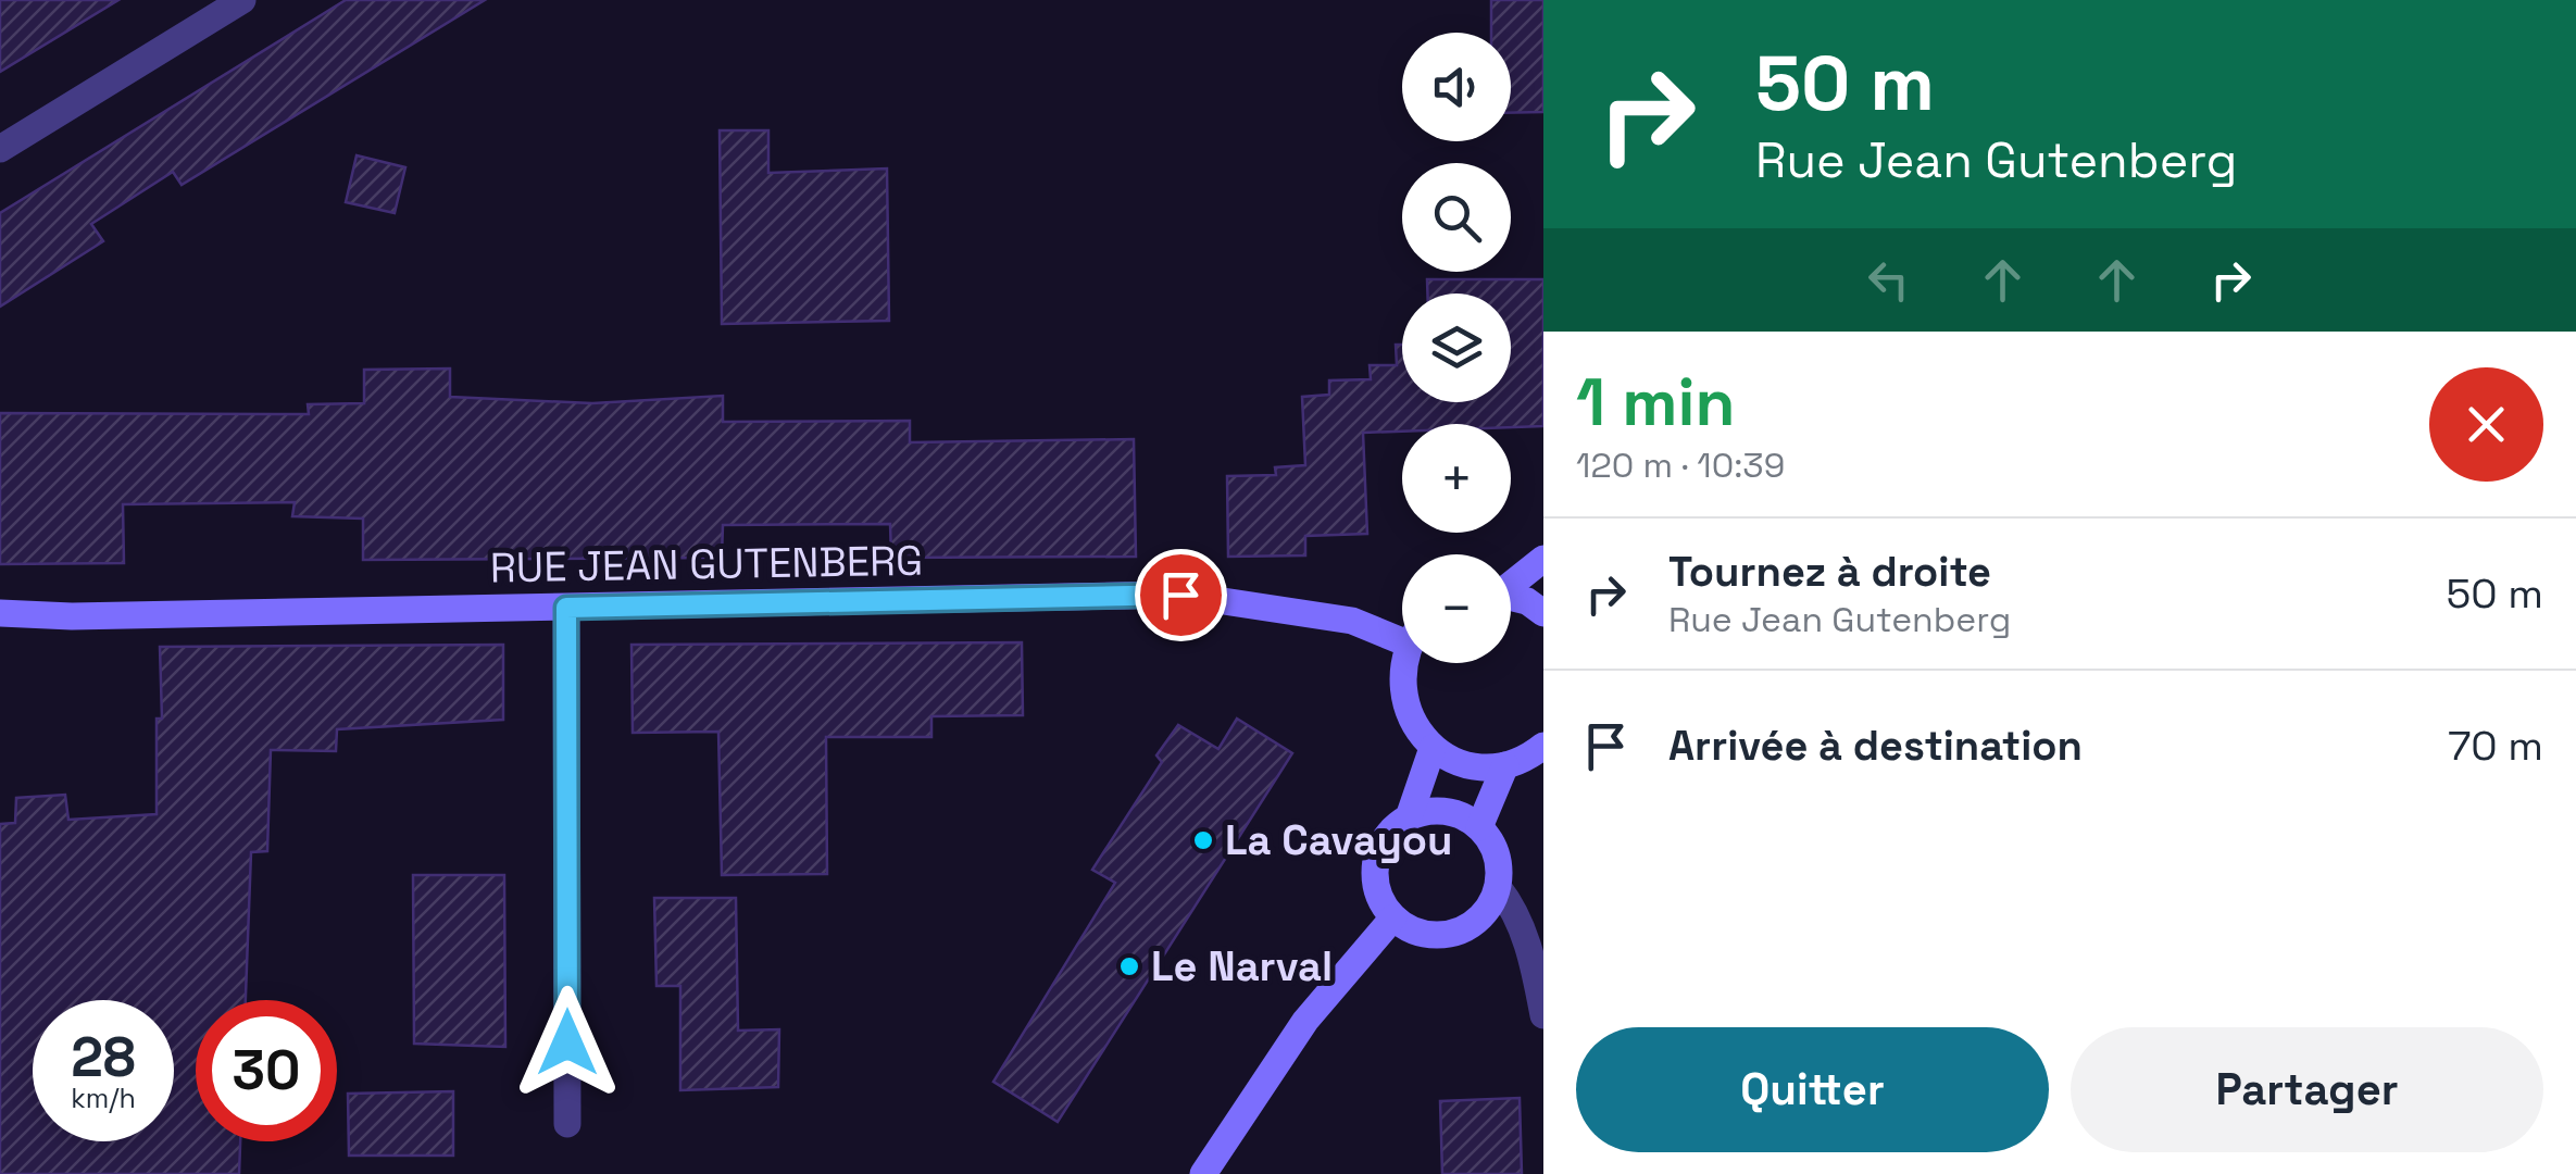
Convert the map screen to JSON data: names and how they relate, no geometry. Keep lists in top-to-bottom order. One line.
{"streets":{"main road":["RUE JEAN GUTENBERG"]},"places":["La Cavayou","Le Narval"],"page":{"turn":["50 m","Rue Jean Gutenberg"],"map_buttons":["+","−"],"heading":["1 min","120 m · 10:39"],"list":[{"name":"Tournez à droite","note":"Rue Jean Gutenberg","value":"50 m"},{"name":"Arrivée à destination","value":"70 m"}],"speed":"28 km/h","limit":"30","buttons":["Quitter","Partager"]}}
